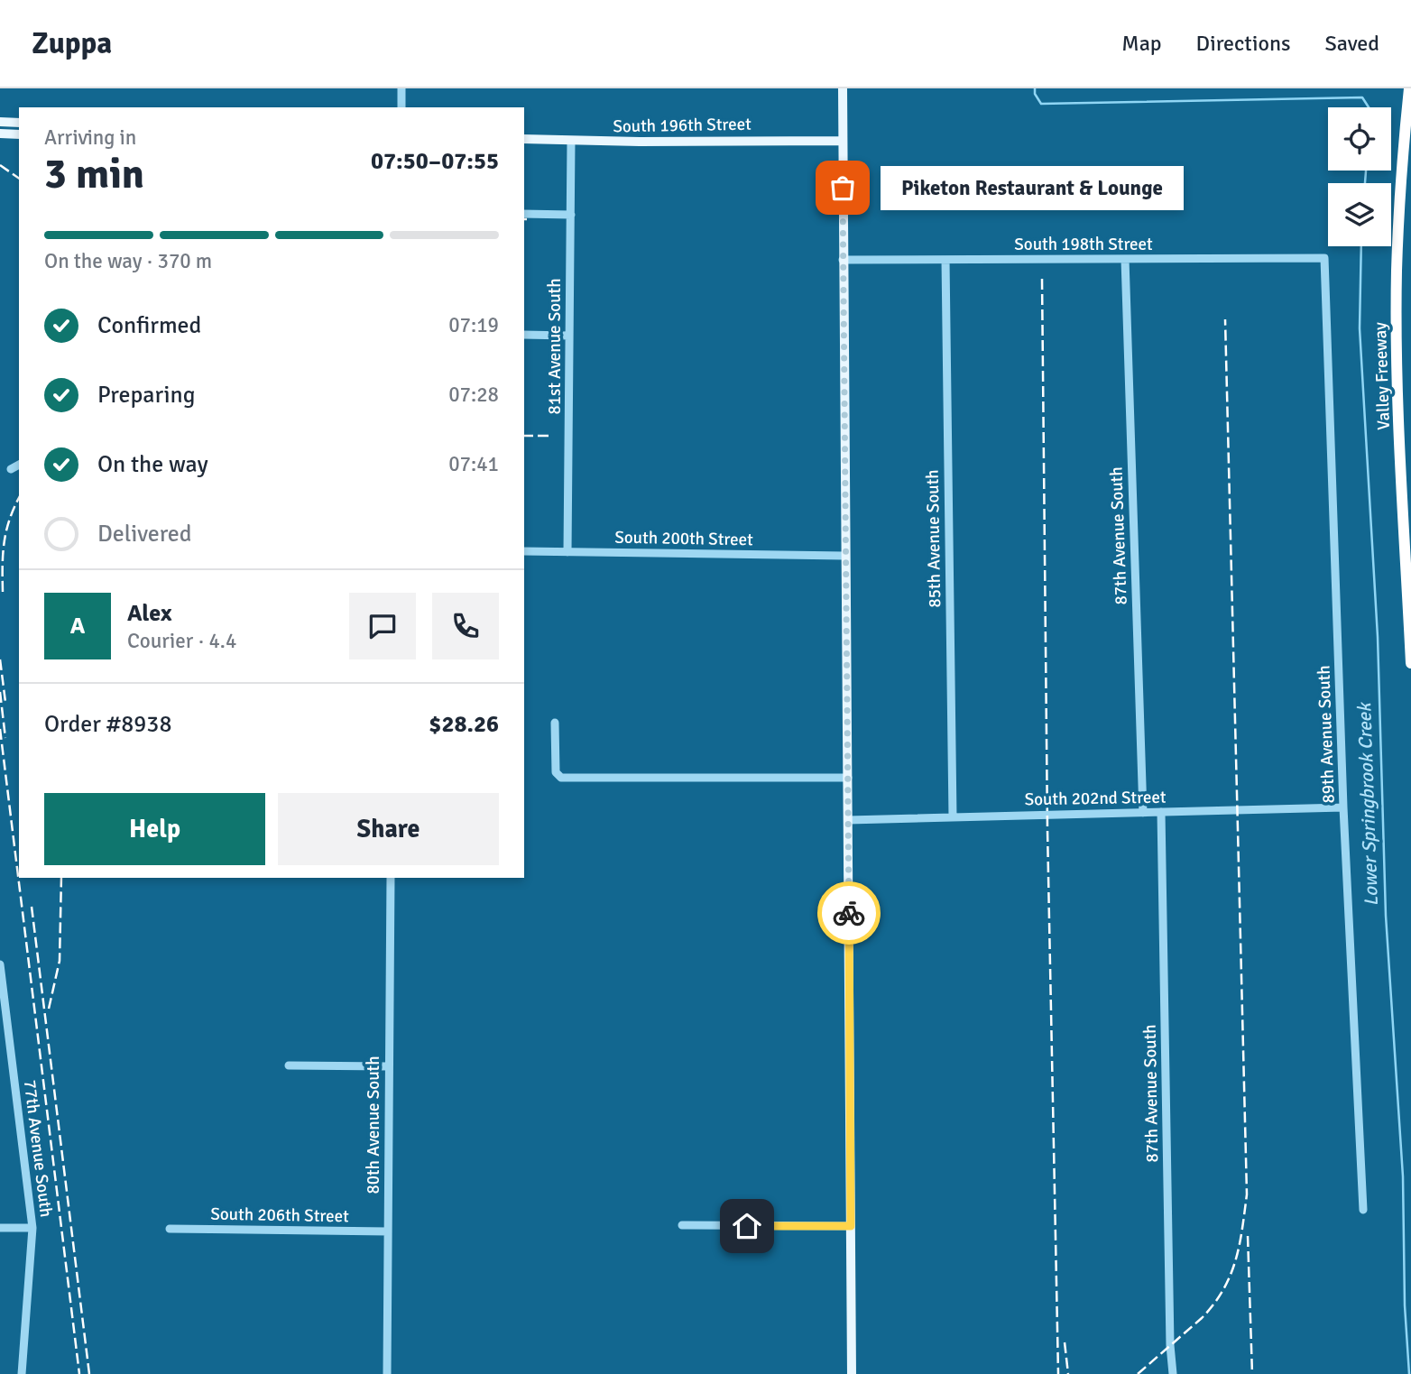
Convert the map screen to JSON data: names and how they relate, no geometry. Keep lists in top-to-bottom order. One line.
{"streets":{"highway":["Valley Freeway"],"main road":["South 196th Street"],"street":["South 198th Street","81st Avenue South","87th Avenue South","South 200th Street","85th Avenue South","89th Avenue South","South 202nd Street","80th Avenue South","77th Avenue South","South 206th Street"]},"crossings":[["South 196th Street","81st Avenue South"],["South 198th Street","87th Avenue South"],["South 198th Street","85th Avenue South"],["South 198th Street","89th Avenue South"],["81st Avenue South","South 200th Street"],["87th Avenue South","South 202nd Street"],["85th Avenue South","South 202nd Street"],["89th Avenue South","South 202nd Street"],["80th Avenue South","South 206th Street"]],"water":["Lower Springbrook Creek"],"places":["Piketon Restaurant & Lounge"],"page":{"header":"Zuppa","nav":["Map","Directions","Saved"],"heading":["3 min","Arriving in","07:50–07:55"],"panel":["Alex","Courier · 4.4","Order #8938","$28.26"],"bubble":"Piketon Restaurant & Lounge","bar":"On the way · 370 m","list":[["Confirmed","07:19"],["Preparing","07:28"],["On the way","07:41"],"Delivered"],"round":"A","buttons":["Help","Share"]}}
